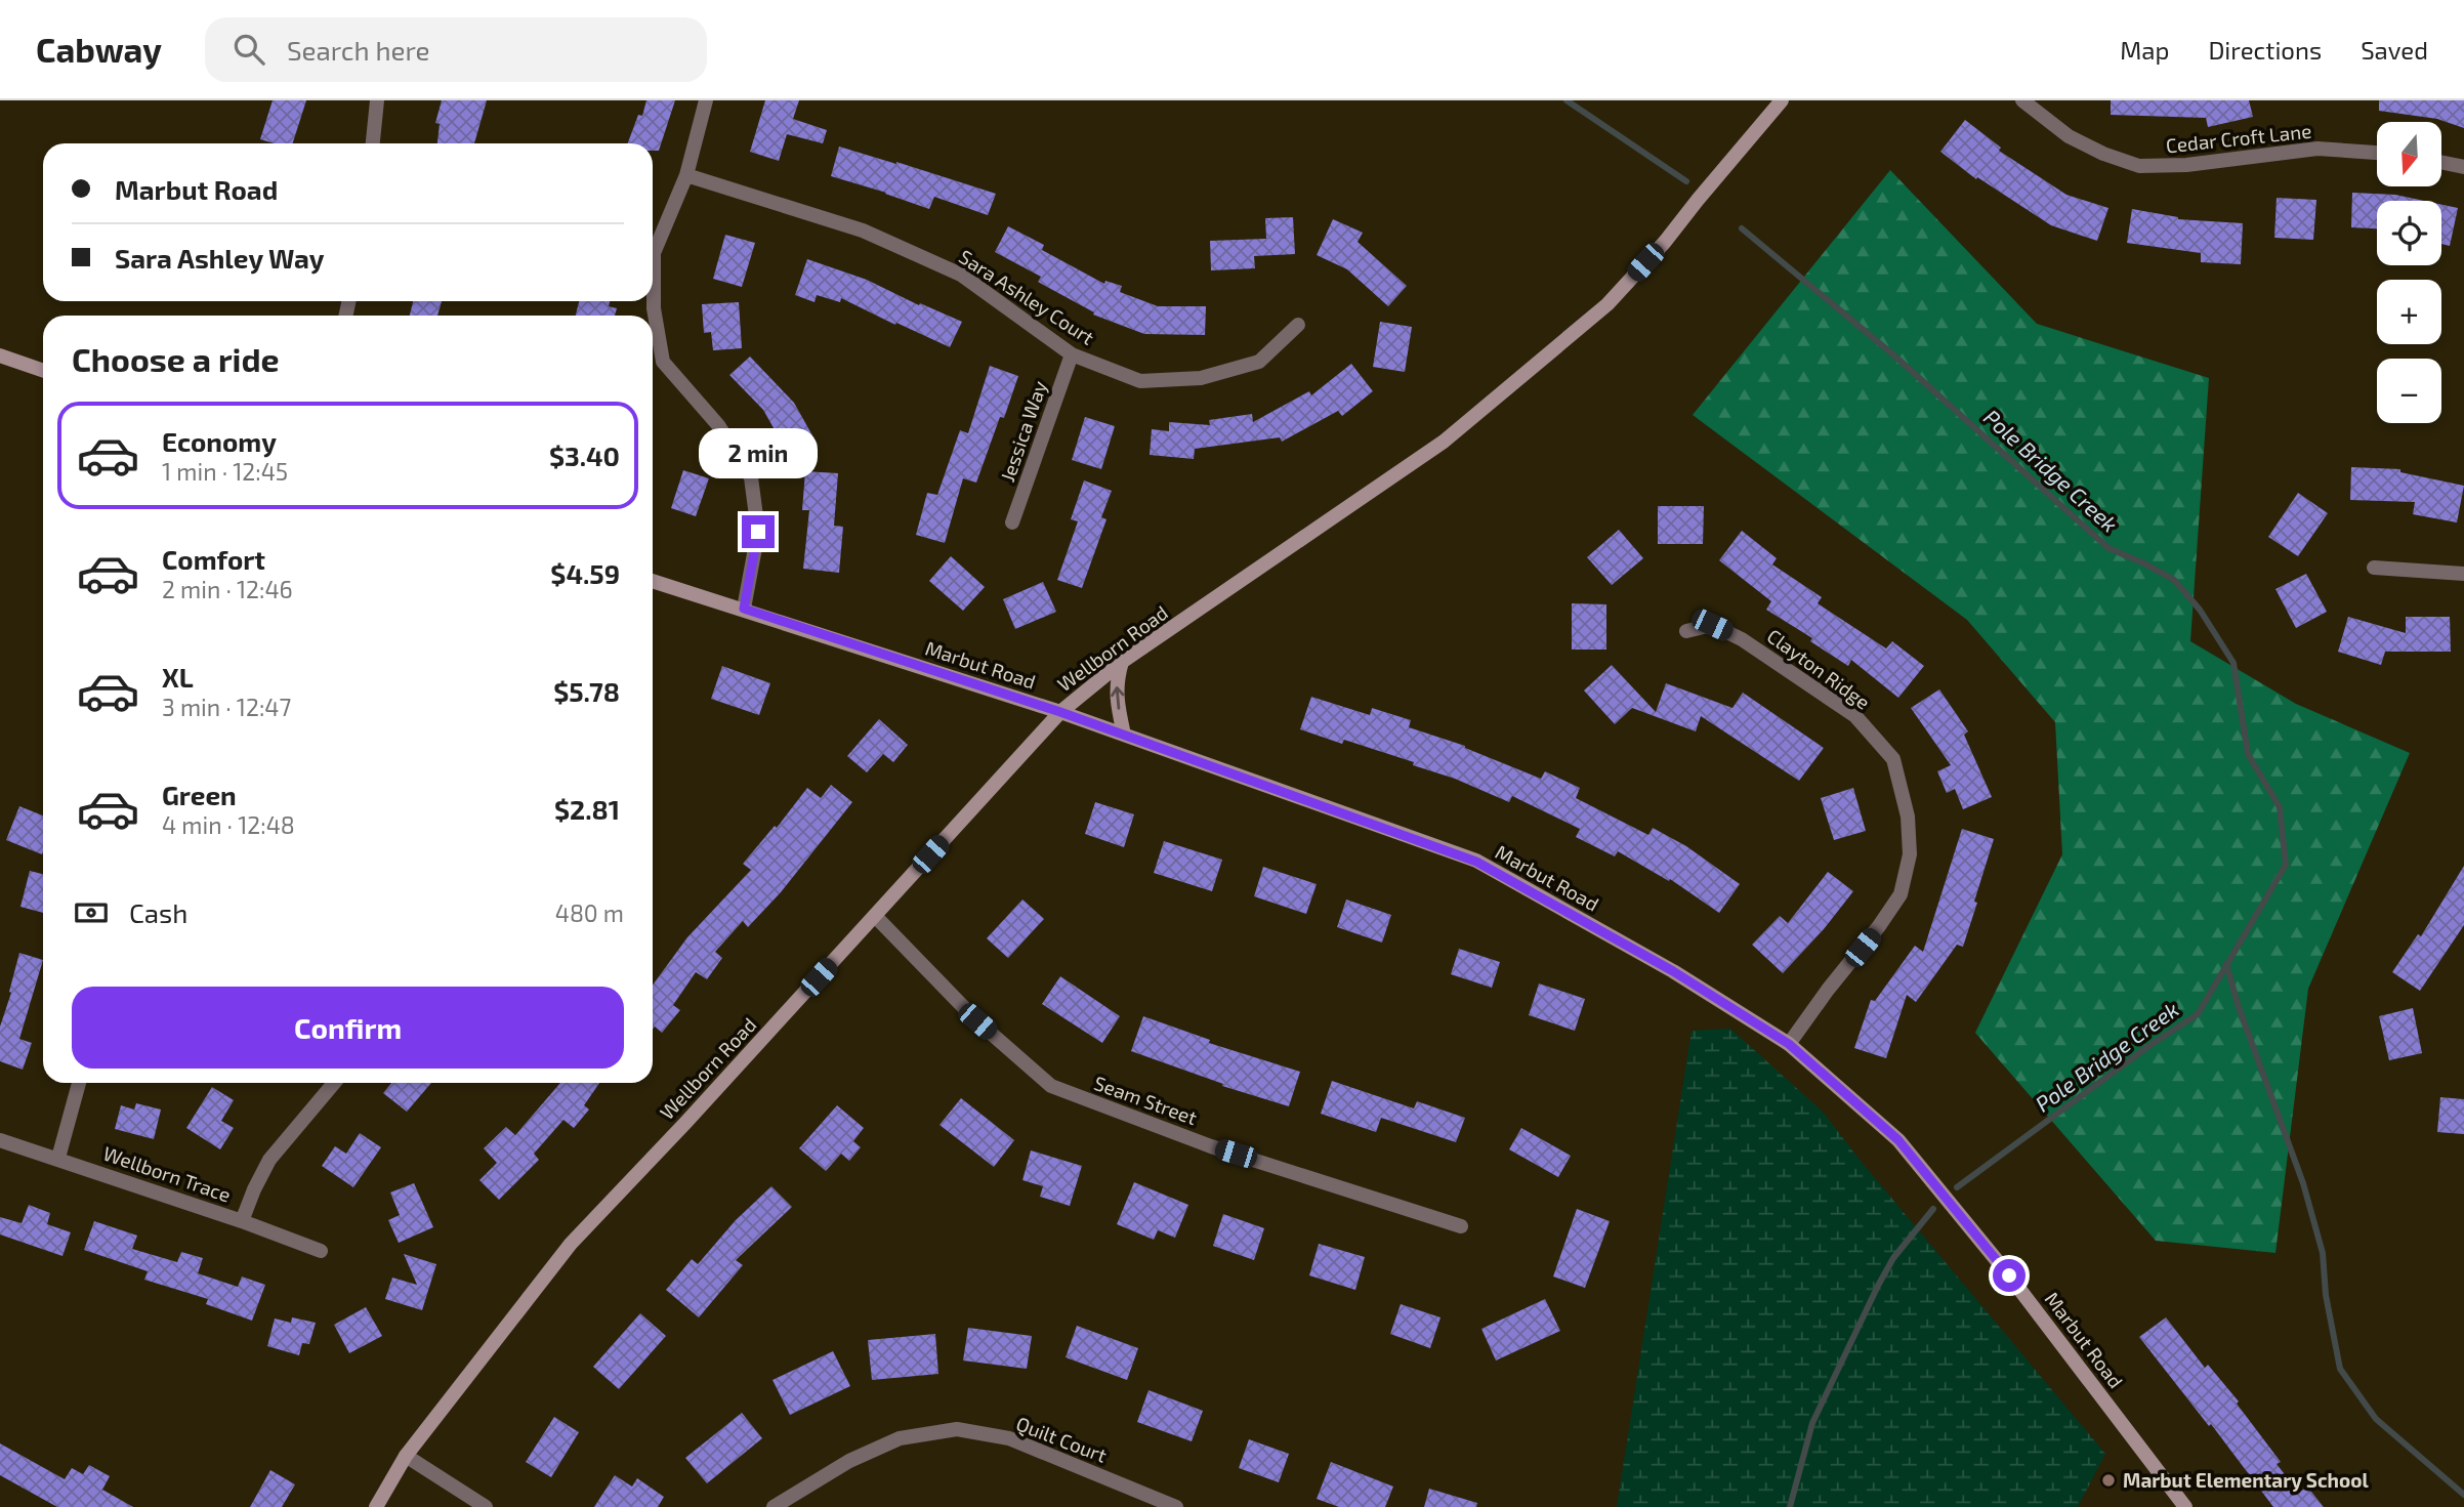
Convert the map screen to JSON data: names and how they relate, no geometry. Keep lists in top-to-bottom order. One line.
{"streets":{"street":["Cedar Croft Lane","Sara Ashley Court","Jessica Way","Wellborn Road","Marbut Road","Clayton Ridge","Seam Street","Wellborn Trace","Quilt Court"]},"crossings":[["Sara Ashley Court","Jessica Way"],["Wellborn Road","Marbut Road"],["Wellborn Road","Seam Street"],["Marbut Road","Clayton Ridge"]],"water":["Pole Bridge Creek"],"places":["Marbut Elementary School"],"north":"bottom","page":{"header":"Cabway","search":"Search here","nav":["Map","Directions","Saved"],"map_buttons":["+","−"],"banner":["Marbut Road","Sara Ashley Way"],"heading":"Choose a ride","list":[{"name":"Economy","note":"1 min · 12:45","value":"$3.40"},{"name":"Comfort","note":"2 min · 12:46","value":"$4.59"},{"name":"XL","note":"3 min · 12:47","value":"$5.78"},{"name":"Green","note":"4 min · 12:48","value":"$2.81"}],"bubble":"2 min","pay":["Cash","480 m"],"buttons":"Confirm"}}
